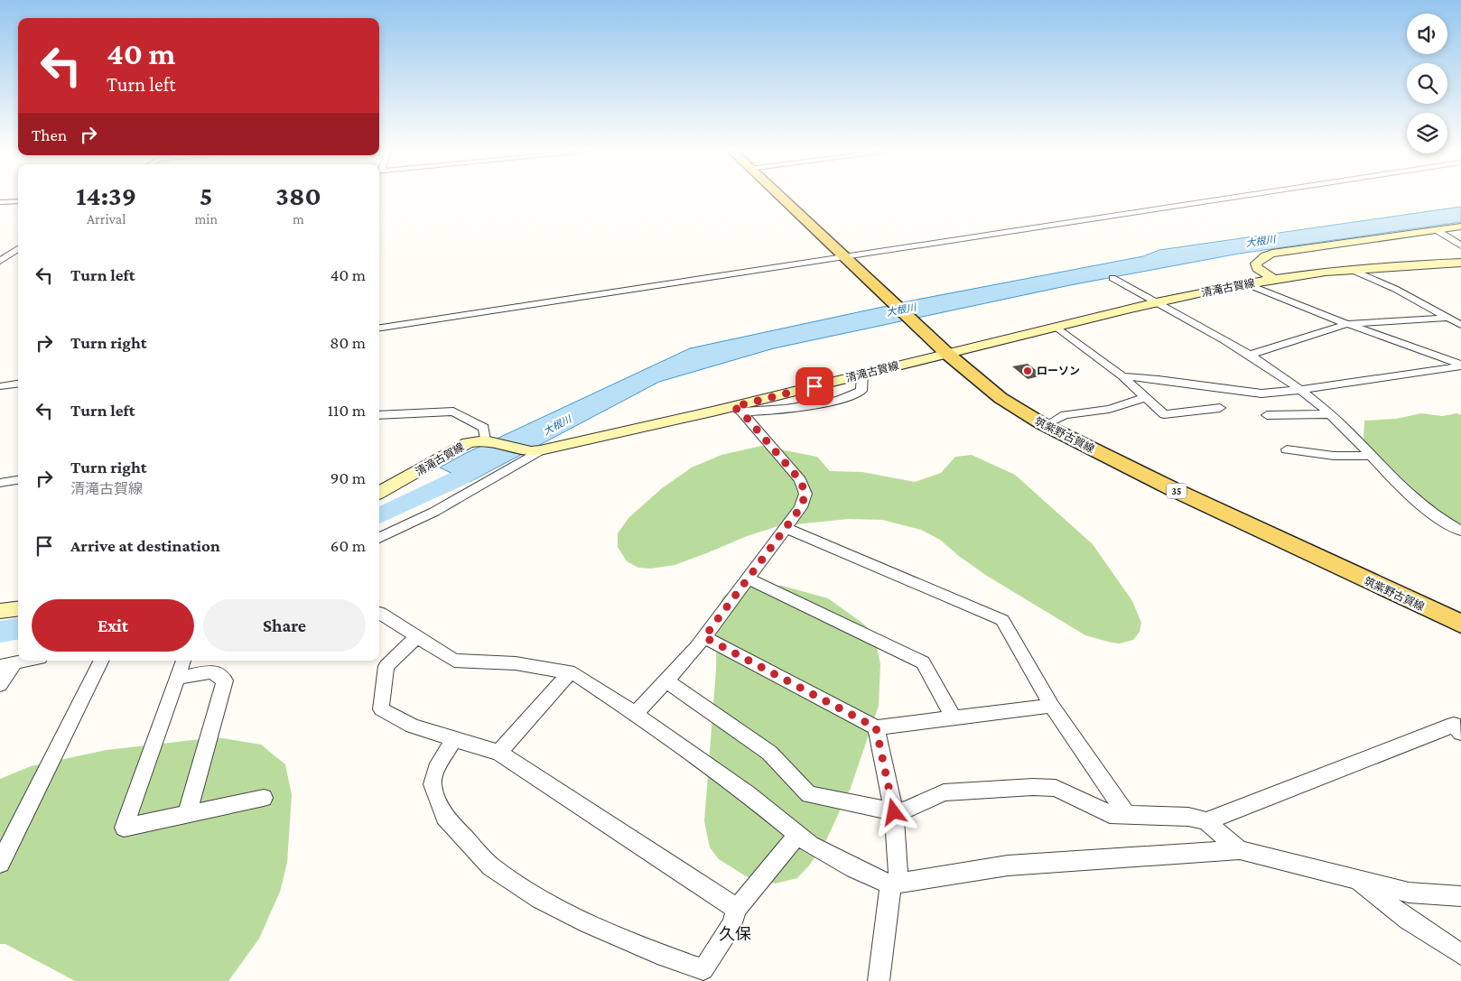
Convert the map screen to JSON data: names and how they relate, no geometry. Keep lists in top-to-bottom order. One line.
{"streets":{"main road":["清滝古賀線","筑紫野古賀線","35"]},"crossings":[["清滝古賀線","筑紫野古賀線"]],"districts":["久保"],"water":["大根川"],"places":["ローソン"],"page":{"turn":["40 m","Turn left"],"then":"Then","eta":["14:39","Arrival","5","min","380","m"],"list":[{"name":"Turn left","value":"40 m"},{"name":"Turn right","value":"80 m"},{"name":"Turn left","value":"110 m"},{"name":"Turn right","note":"清滝古賀線","value":"90 m"},{"name":"Arrive at destination","value":"60 m"}],"buttons":["Exit","Share"]}}
